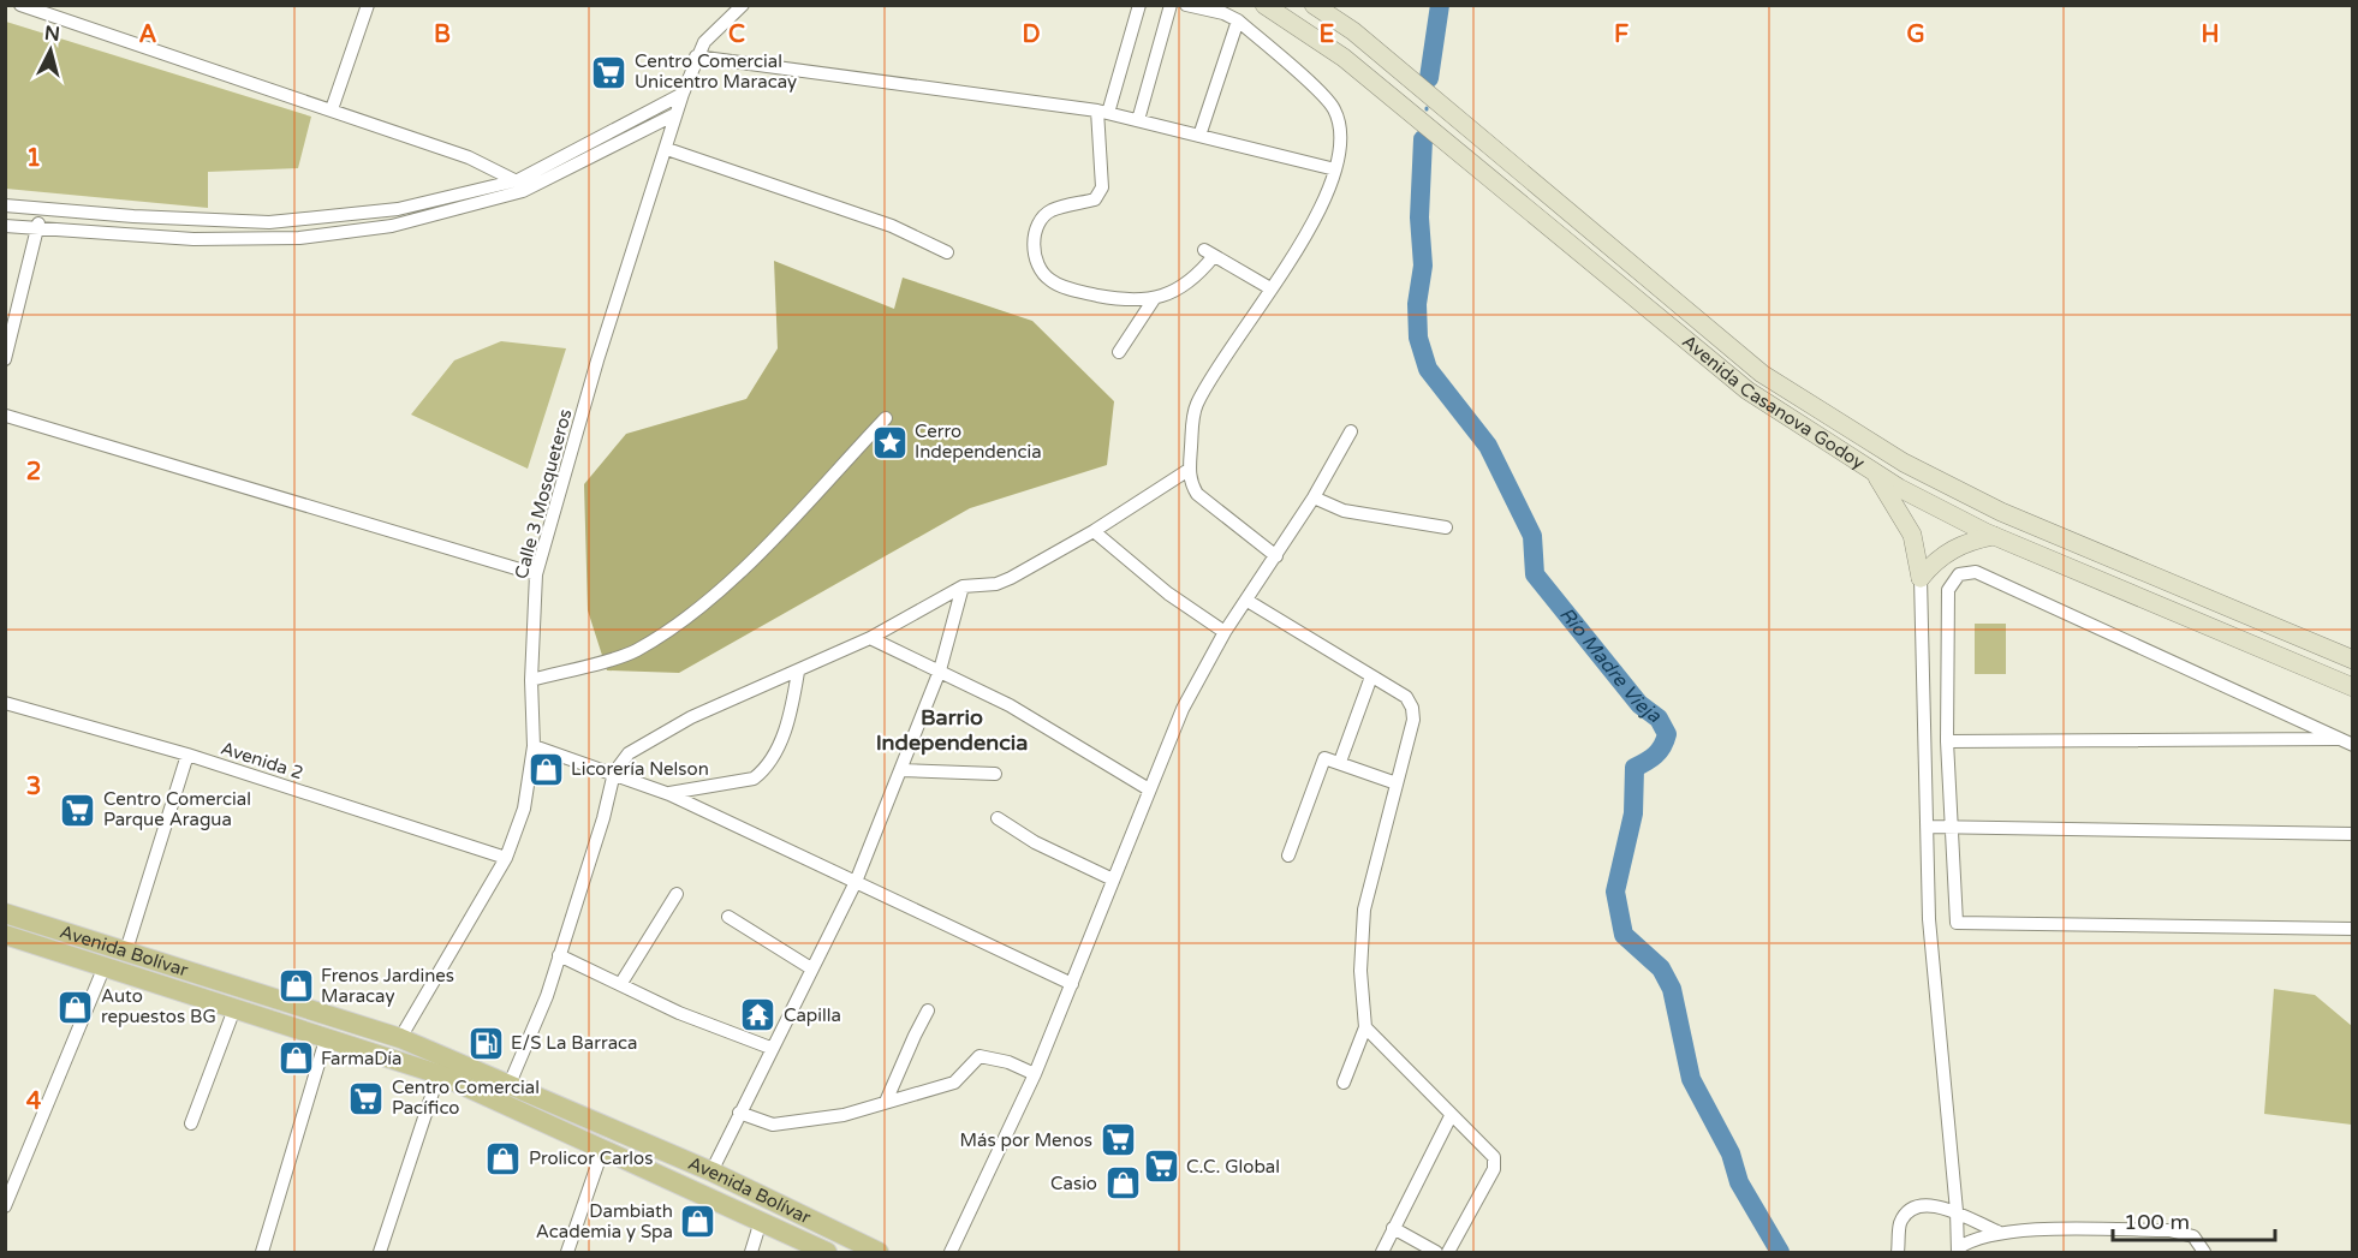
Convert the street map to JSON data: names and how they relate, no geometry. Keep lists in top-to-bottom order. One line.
{"streets":{"main road":["Avenida Bolívar"],"street":["Avenida Casanova Godoy","Calle 3 Mosqueteros","Avenida 2"]},"crossings":[["Calle 3 Mosqueteros","Avenida 2"],["Calle 3 Mosqueteros","Avenida Bolívar"]],"districts":["Barrio Independencia"],"water":["Río Madre Vieja"],"places":{"supermarket":["Centro Comercial Unicentro Maracay","Centro Comercial Parque Aragua","Centro Comercial Pacífico","Más por Menos","C.C. Global"],"place":["Cerro Independencia"],"shop":["Licorería Nelson","Frenos Jardines Maracay","Auto repuestos BG","FarmaDía","Prolicor Carlos","Casio","Dambiath Academia y Spa"],"temple":["Capilla"],"fuel station":["E/S La Barraca"]},"scale_bar":"100 m","north":"top","grid":{"columns":["A","B","C","D","E","F","G","H"],"rows":["1","2","3","4"]}}
